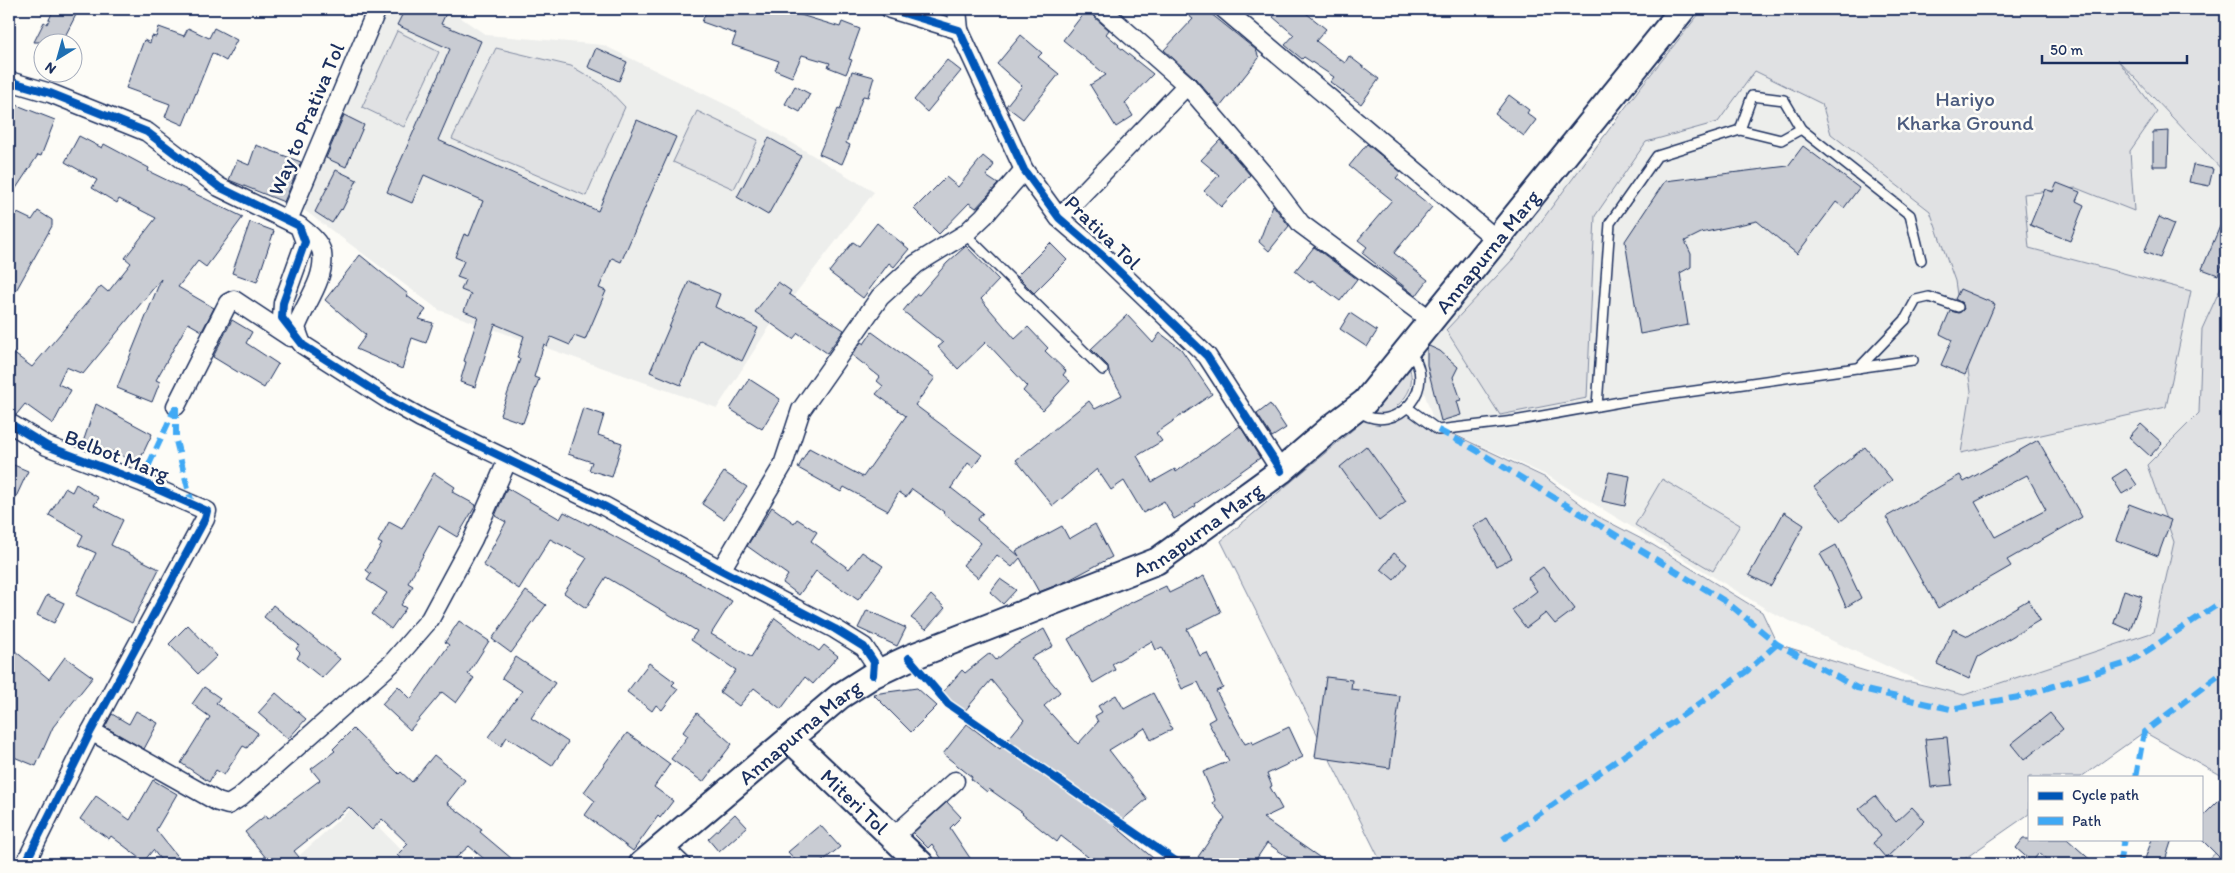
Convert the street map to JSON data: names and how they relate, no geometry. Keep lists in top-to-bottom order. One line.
{"streets":{"main road":["Annapurna Marg","Miteri Tol"],"street":["Way to Prativa Tol","Prativa Tol","Belbot Marg"]},"crossings":[["Prativa Tol","Annapurna Marg"],["Annapurna Marg","Miteri Tol"]],"parks":["Hariyo Kharka Ground"],"legend":["Cycle path","Path"],"scale_bar":"50 m","north":"bottom left"}
